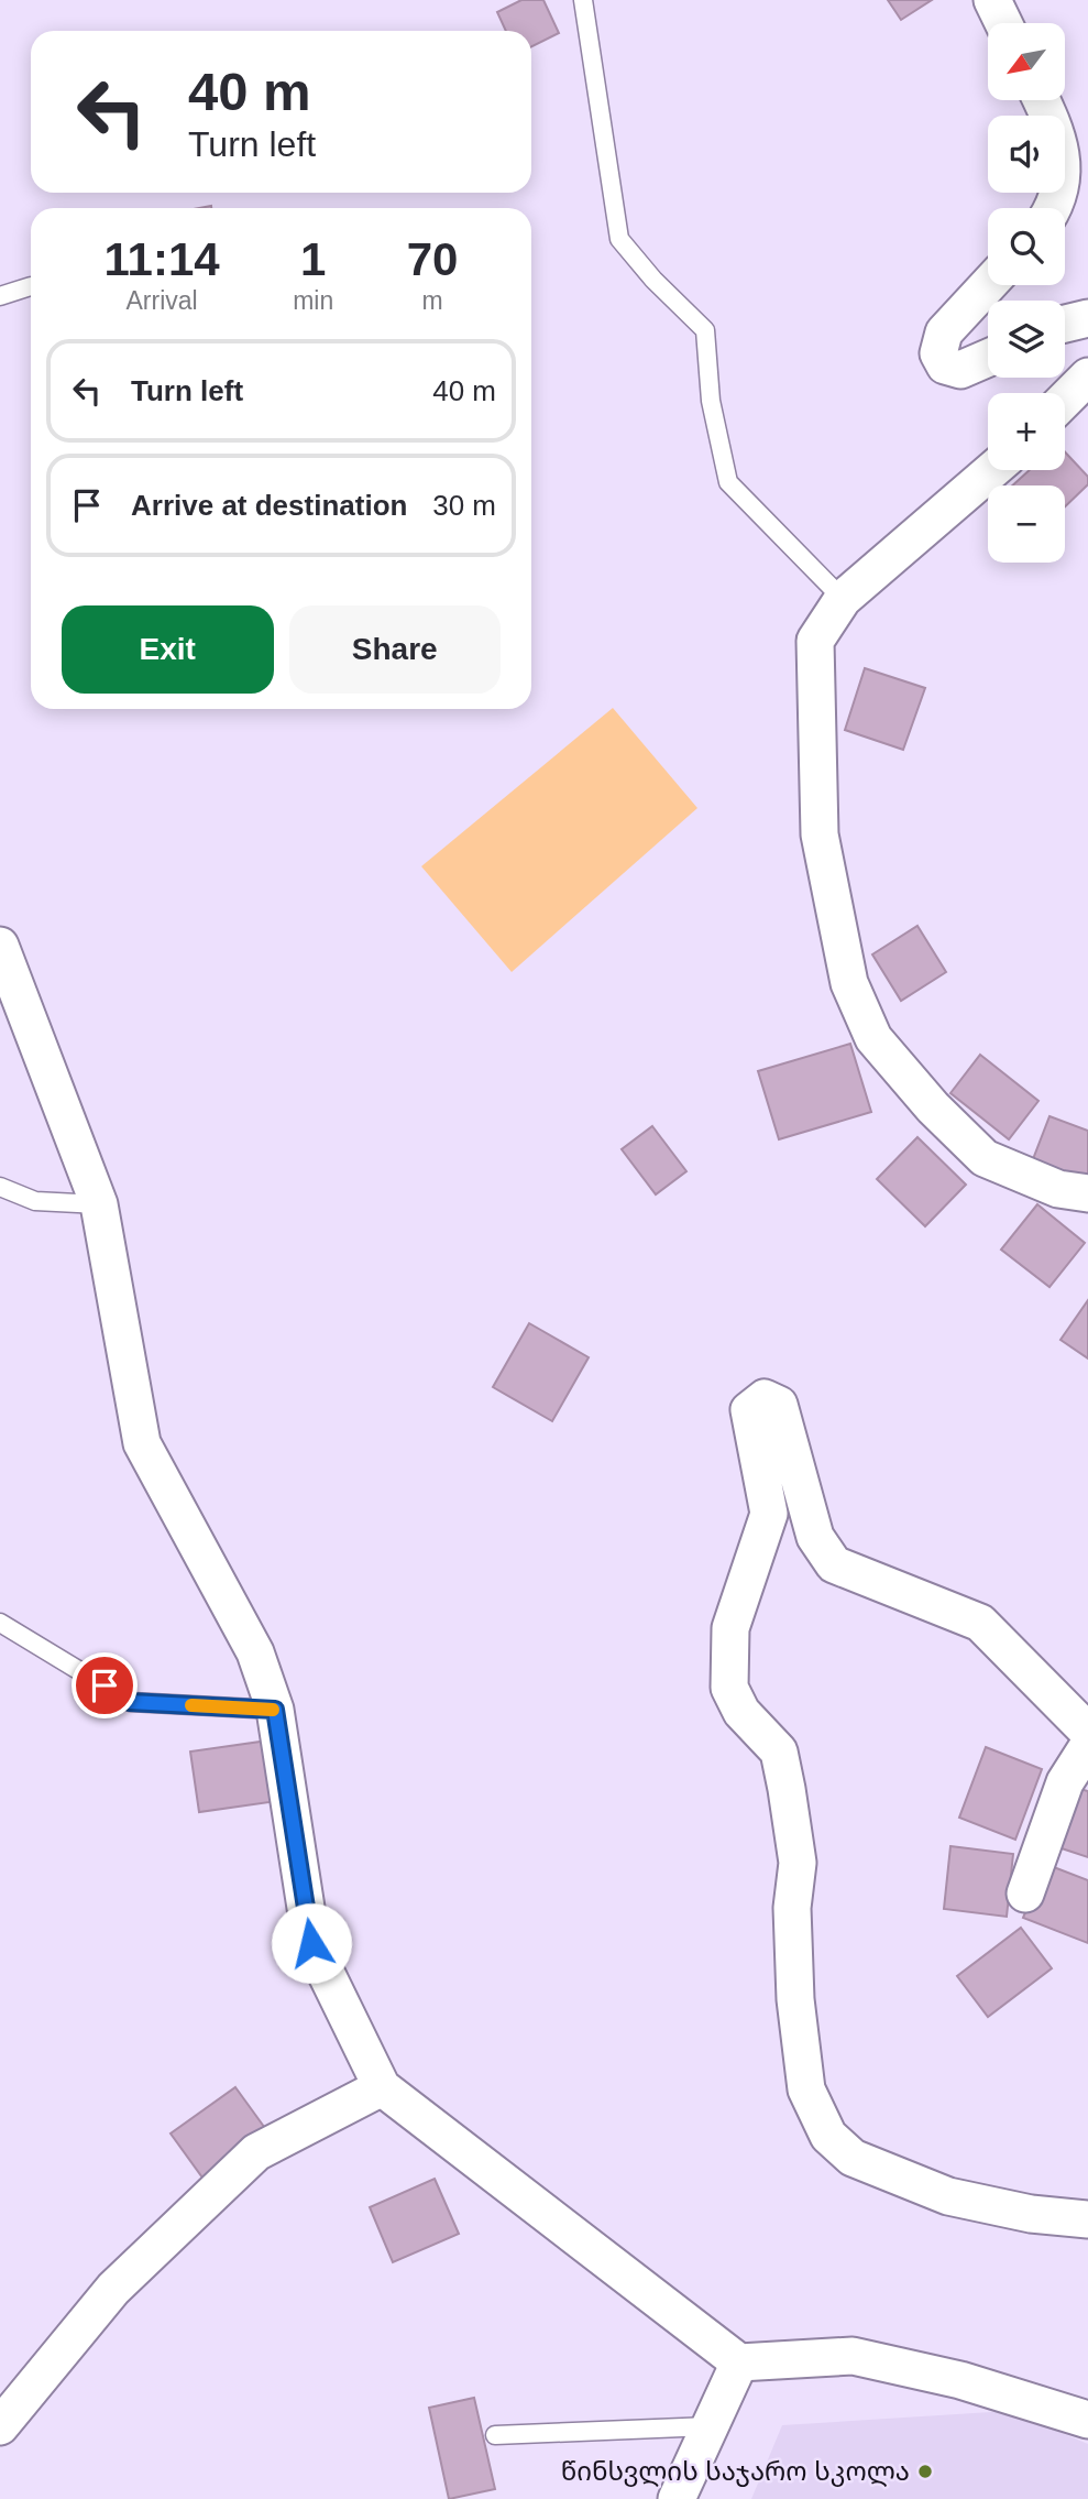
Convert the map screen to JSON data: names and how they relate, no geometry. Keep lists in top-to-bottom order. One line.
{"places":["წინსვლის საჯარო სკოლა"],"north":"bottom left","page":{"map_buttons":["+","−"],"turn":["40 m","Turn left"],"eta":["11:14","Arrival","1","min","70","m"],"list":[{"name":"Turn left","value":"40 m"},{"name":"Arrive at destination","value":"30 m"}],"buttons":["Exit","Share"]}}
